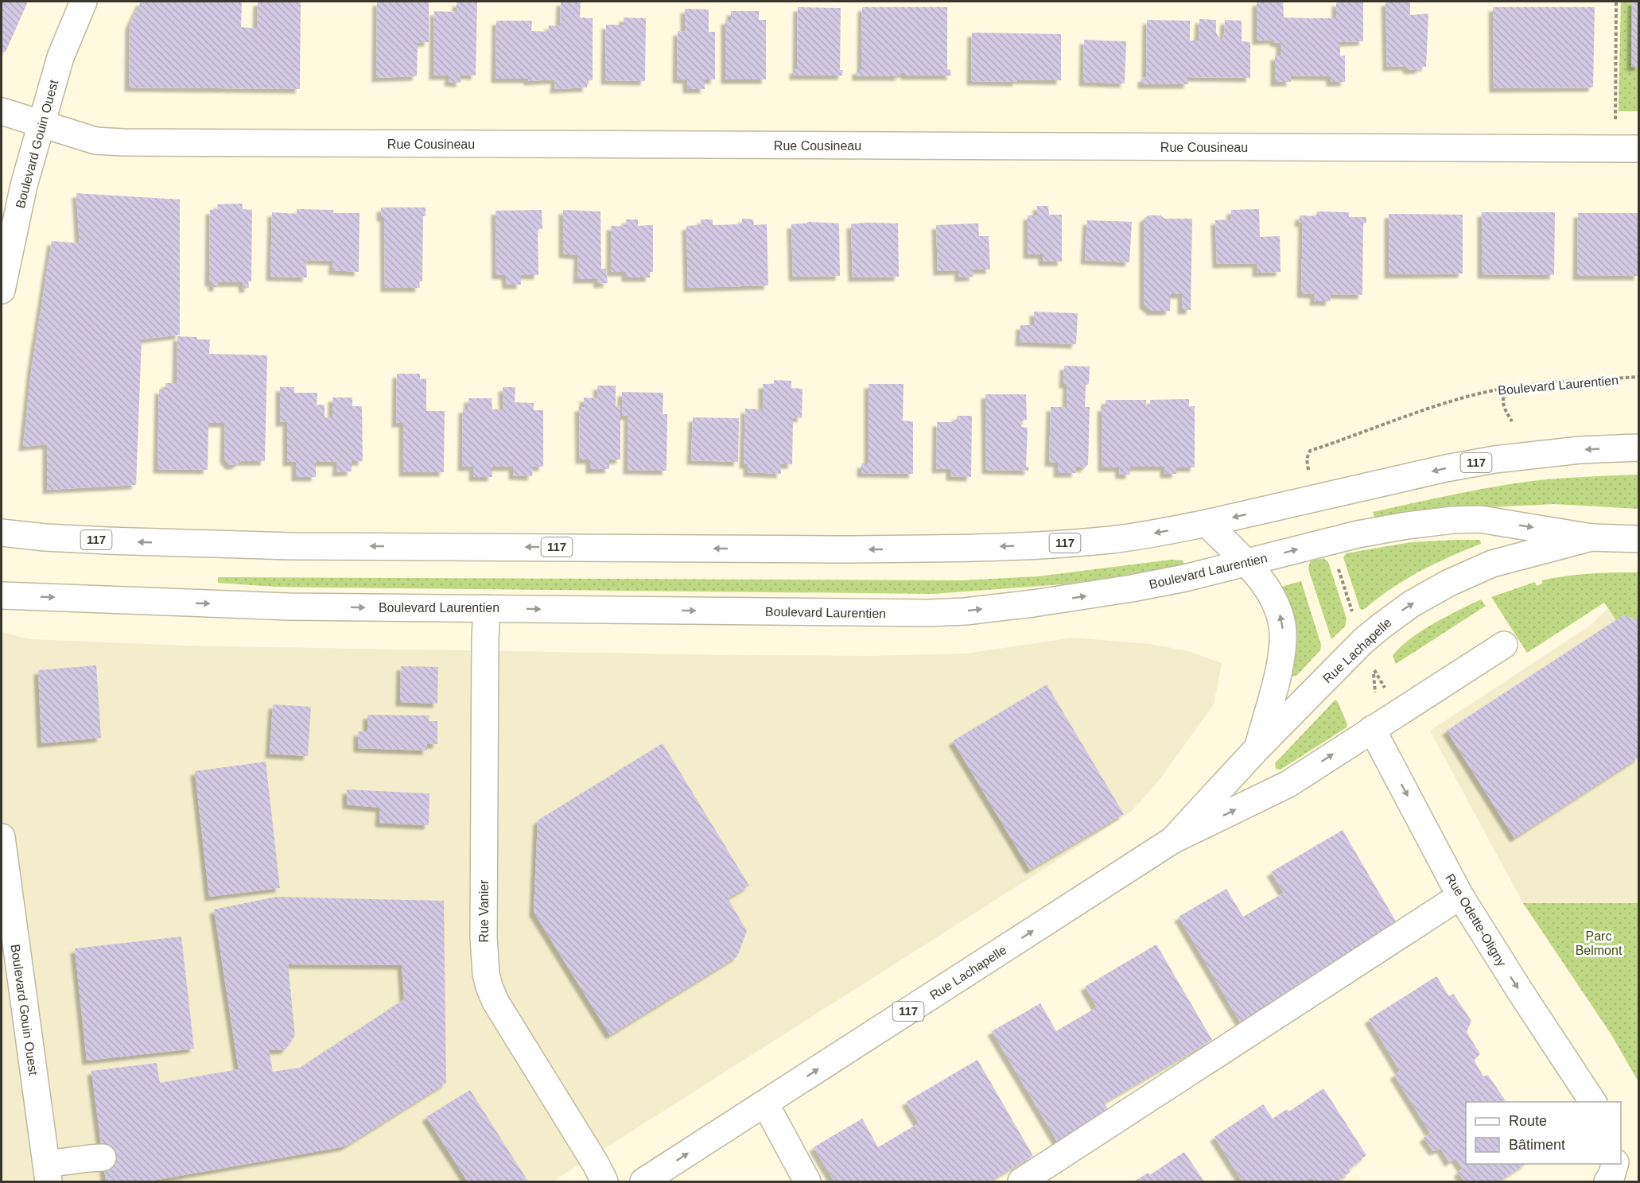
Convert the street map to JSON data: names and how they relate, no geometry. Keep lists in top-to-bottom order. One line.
{"streets":{"street":["Boulevard Gouin Ouest","Rue Cousineau","Boulevard Laurentien","117","Rue Lachapelle","Rue Vanier","Rue Odette-Oligny"]},"crossings":[["Boulevard Gouin Ouest","Rue Cousineau"],["Boulevard Laurentien","Rue Lachapelle"],["Boulevard Laurentien","Rue Vanier"],["Rue Lachapelle","Rue Odette-Oligny"]],"one_way":["Boulevard Laurentien","Rue Odette-Oligny"],"parks":["Parc Belmont"],"legend":["Route","Bâtiment"]}
